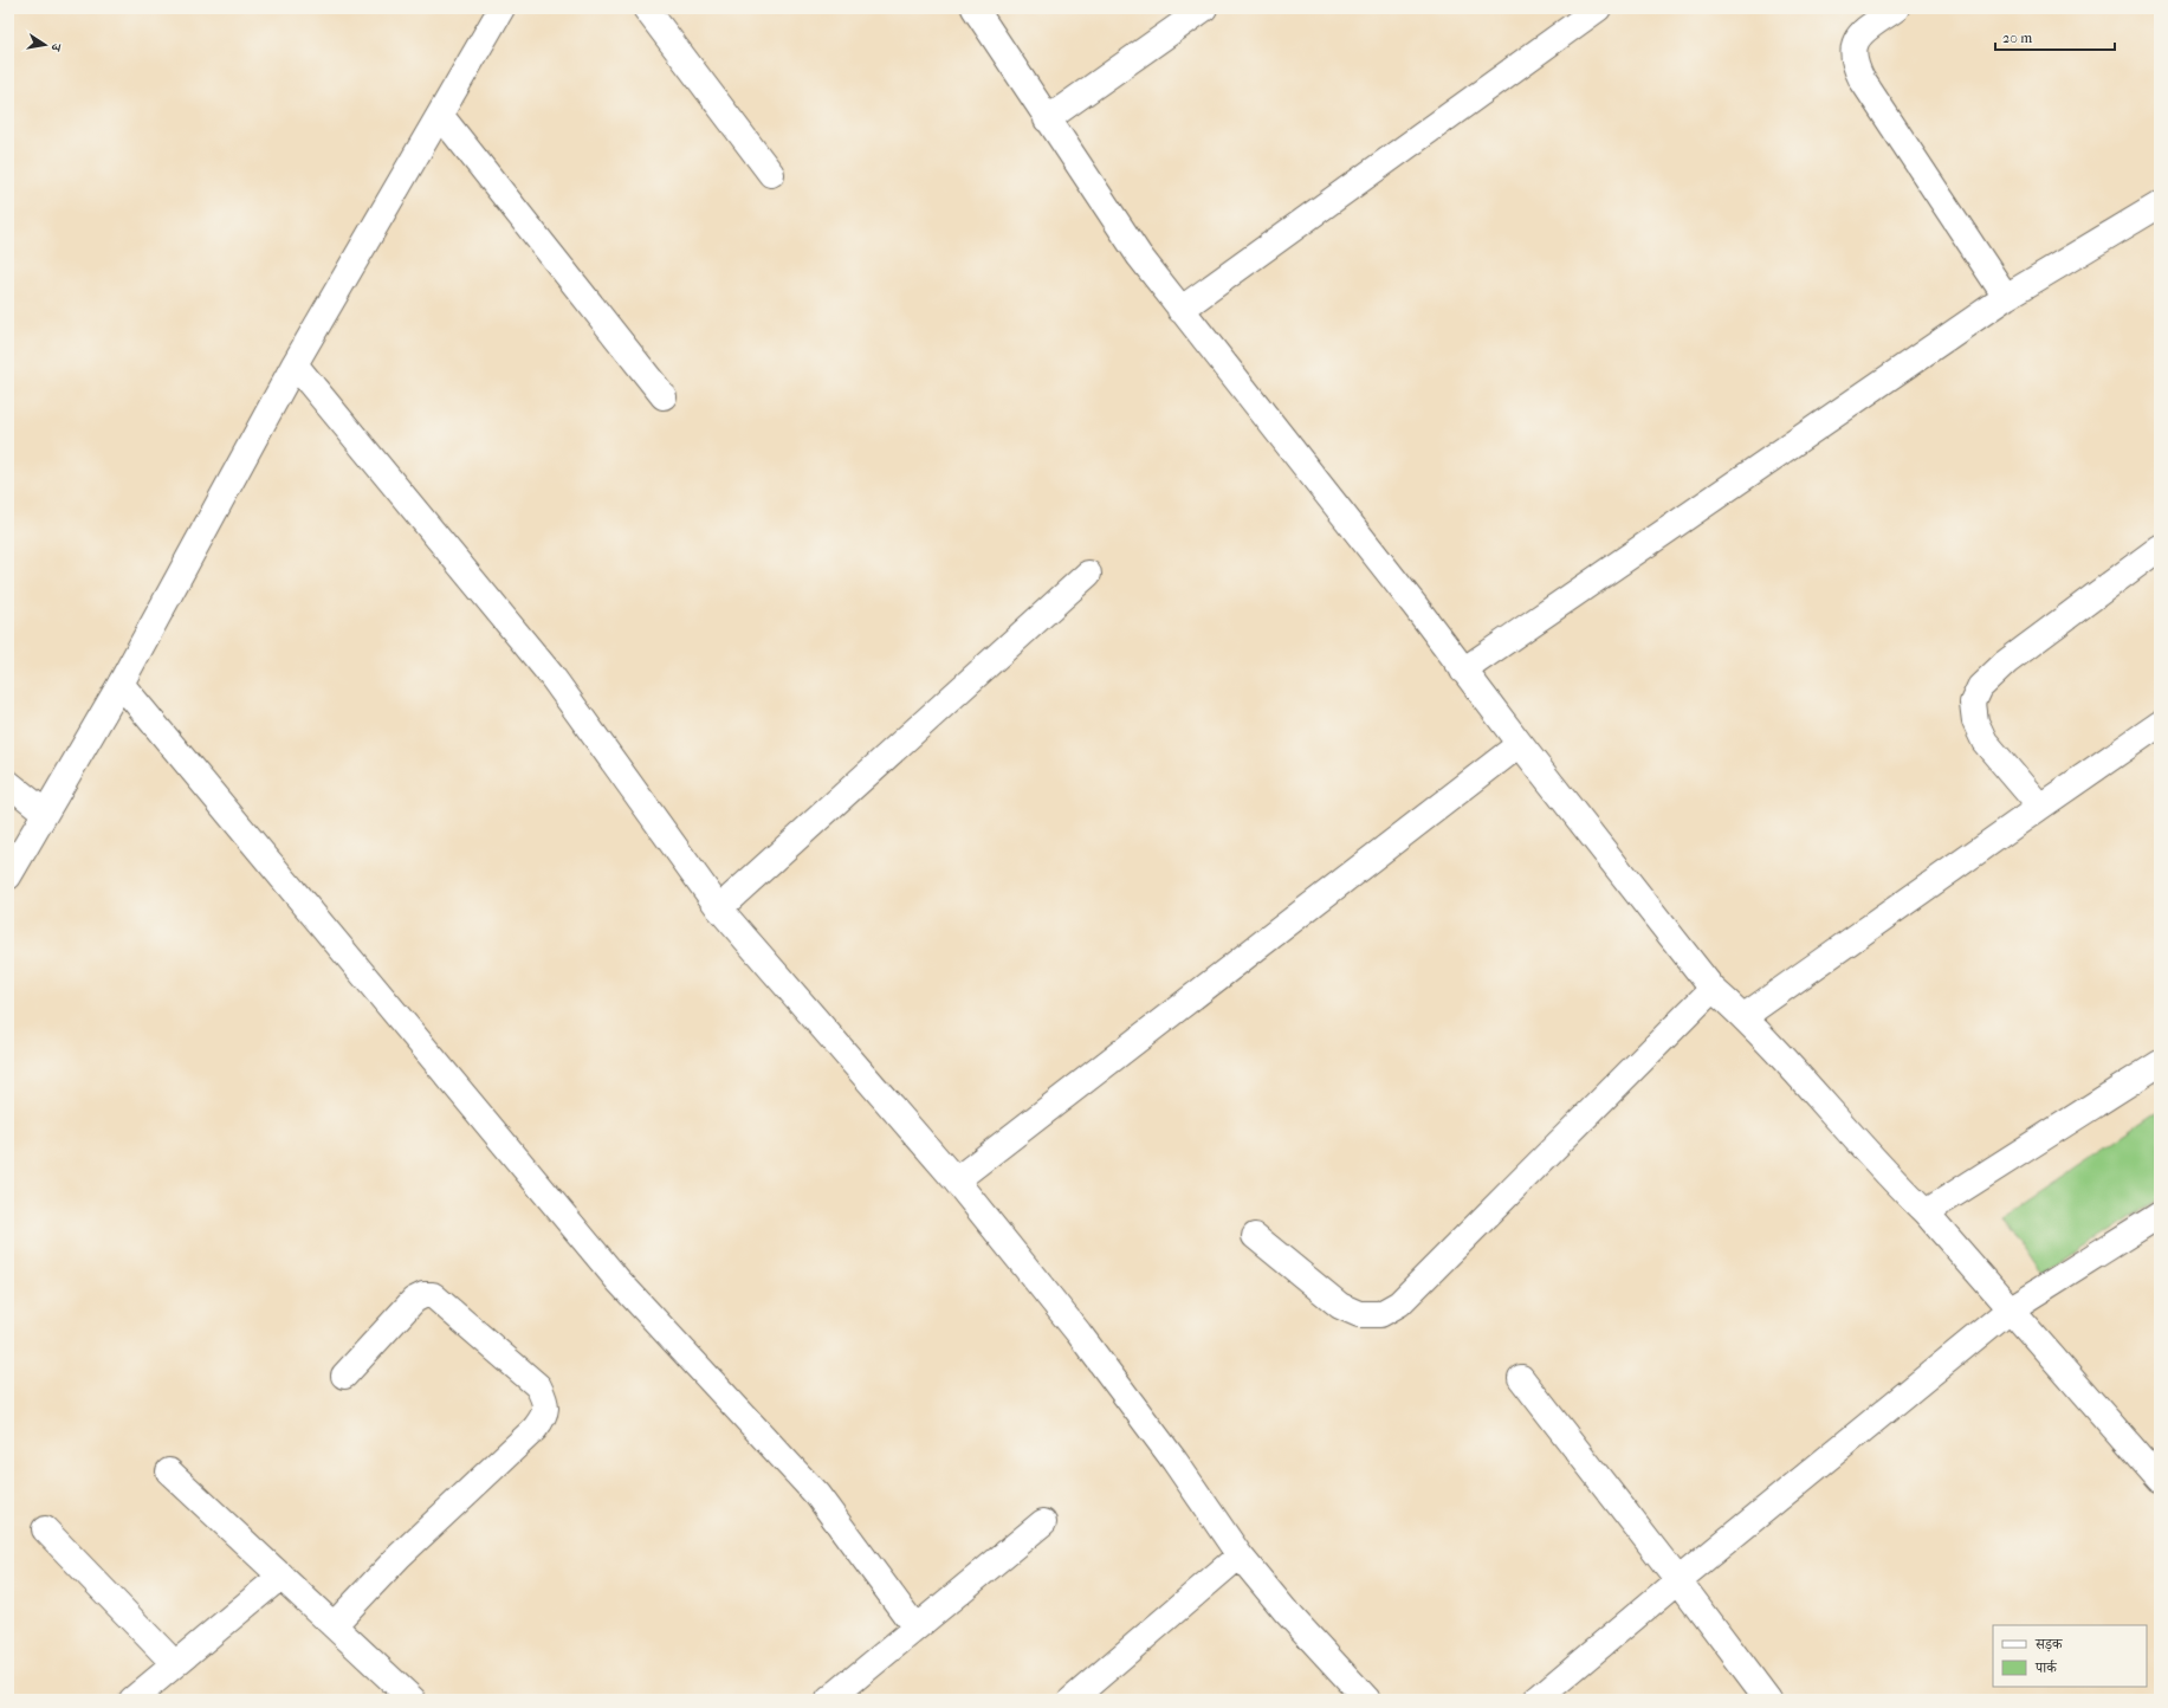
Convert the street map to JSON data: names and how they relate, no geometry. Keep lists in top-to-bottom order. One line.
{"legend":["सड़क","पार्क"],"scale_bar":"20 m","north":"right"}
